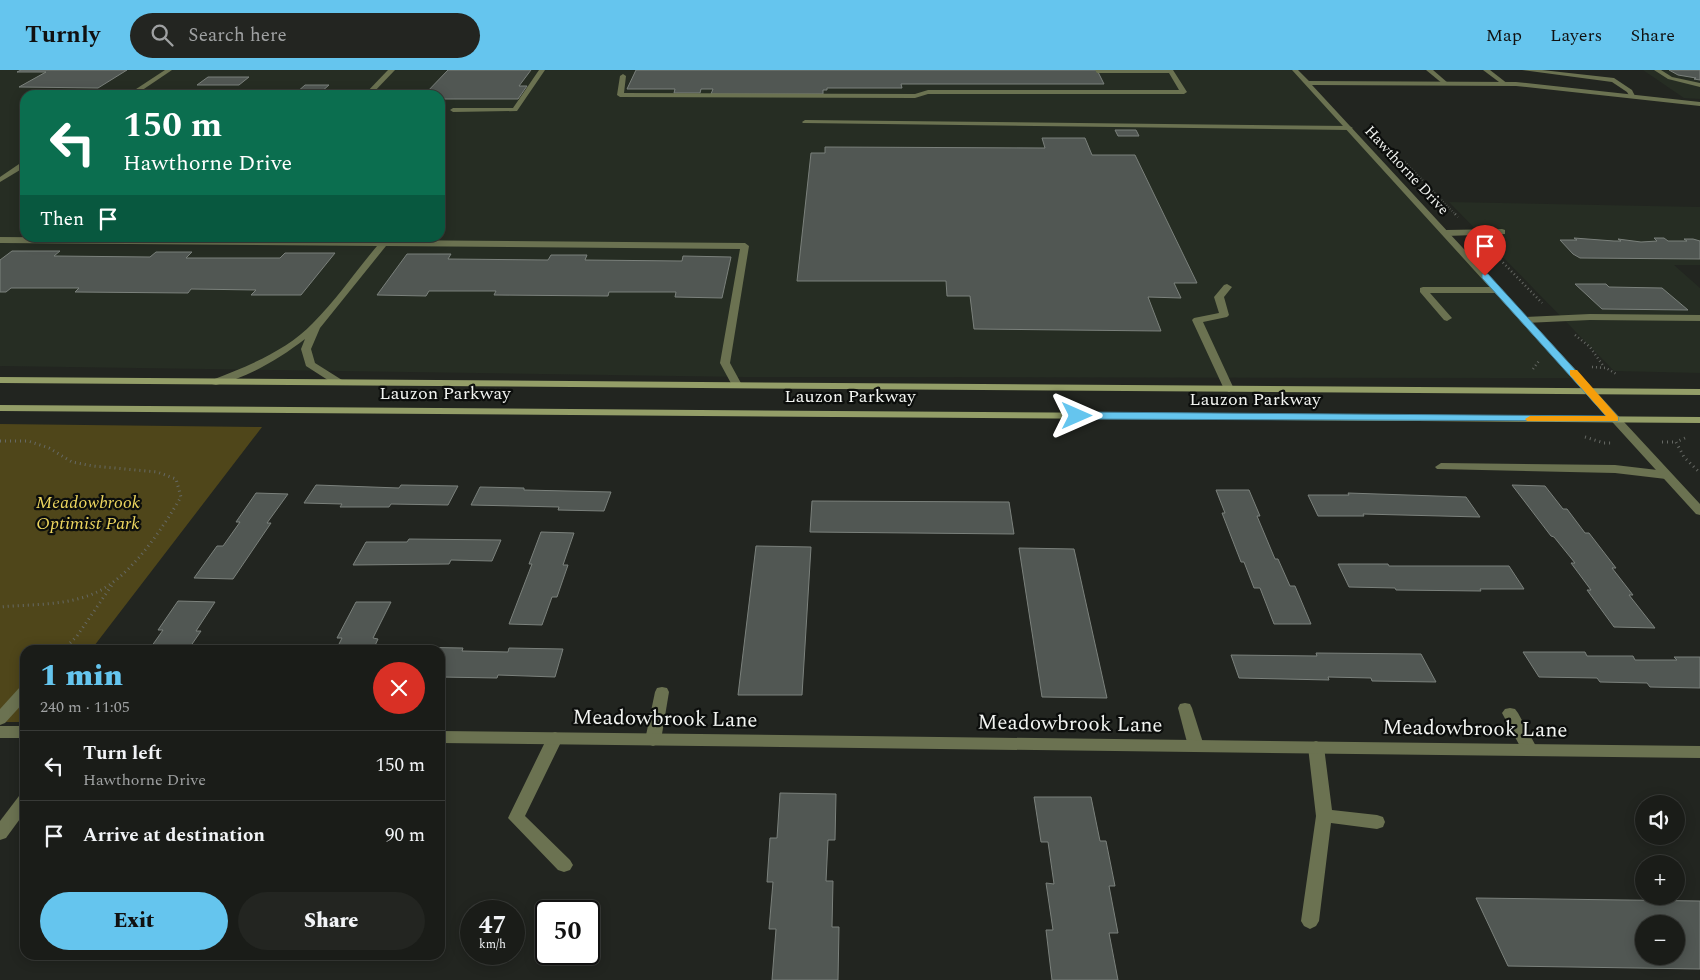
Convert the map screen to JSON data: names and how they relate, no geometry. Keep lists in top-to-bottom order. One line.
{"streets":{"main road":["Lauzon Parkway"],"street":["Hawthorne Drive","Meadowbrook Lane"]},"crossings":[["Hawthorne Drive","Lauzon Parkway"]],"parks":["Meadowbrook Optimist Park"],"page":{"header":"Turnly","search":"Search here","nav":["Map","Layers","Share"],"turn":["150 m","Hawthorne Drive"],"then":"Then","heading":["1 min","240 m · 11:05"],"list":[{"name":"Turn left","note":"Hawthorne Drive","value":"150 m"},{"name":"Arrive at destination","value":"90 m"}],"map_buttons":["+","−"],"buttons":["Exit","Share"],"speed":"47 km/h","limit":"50"}}
